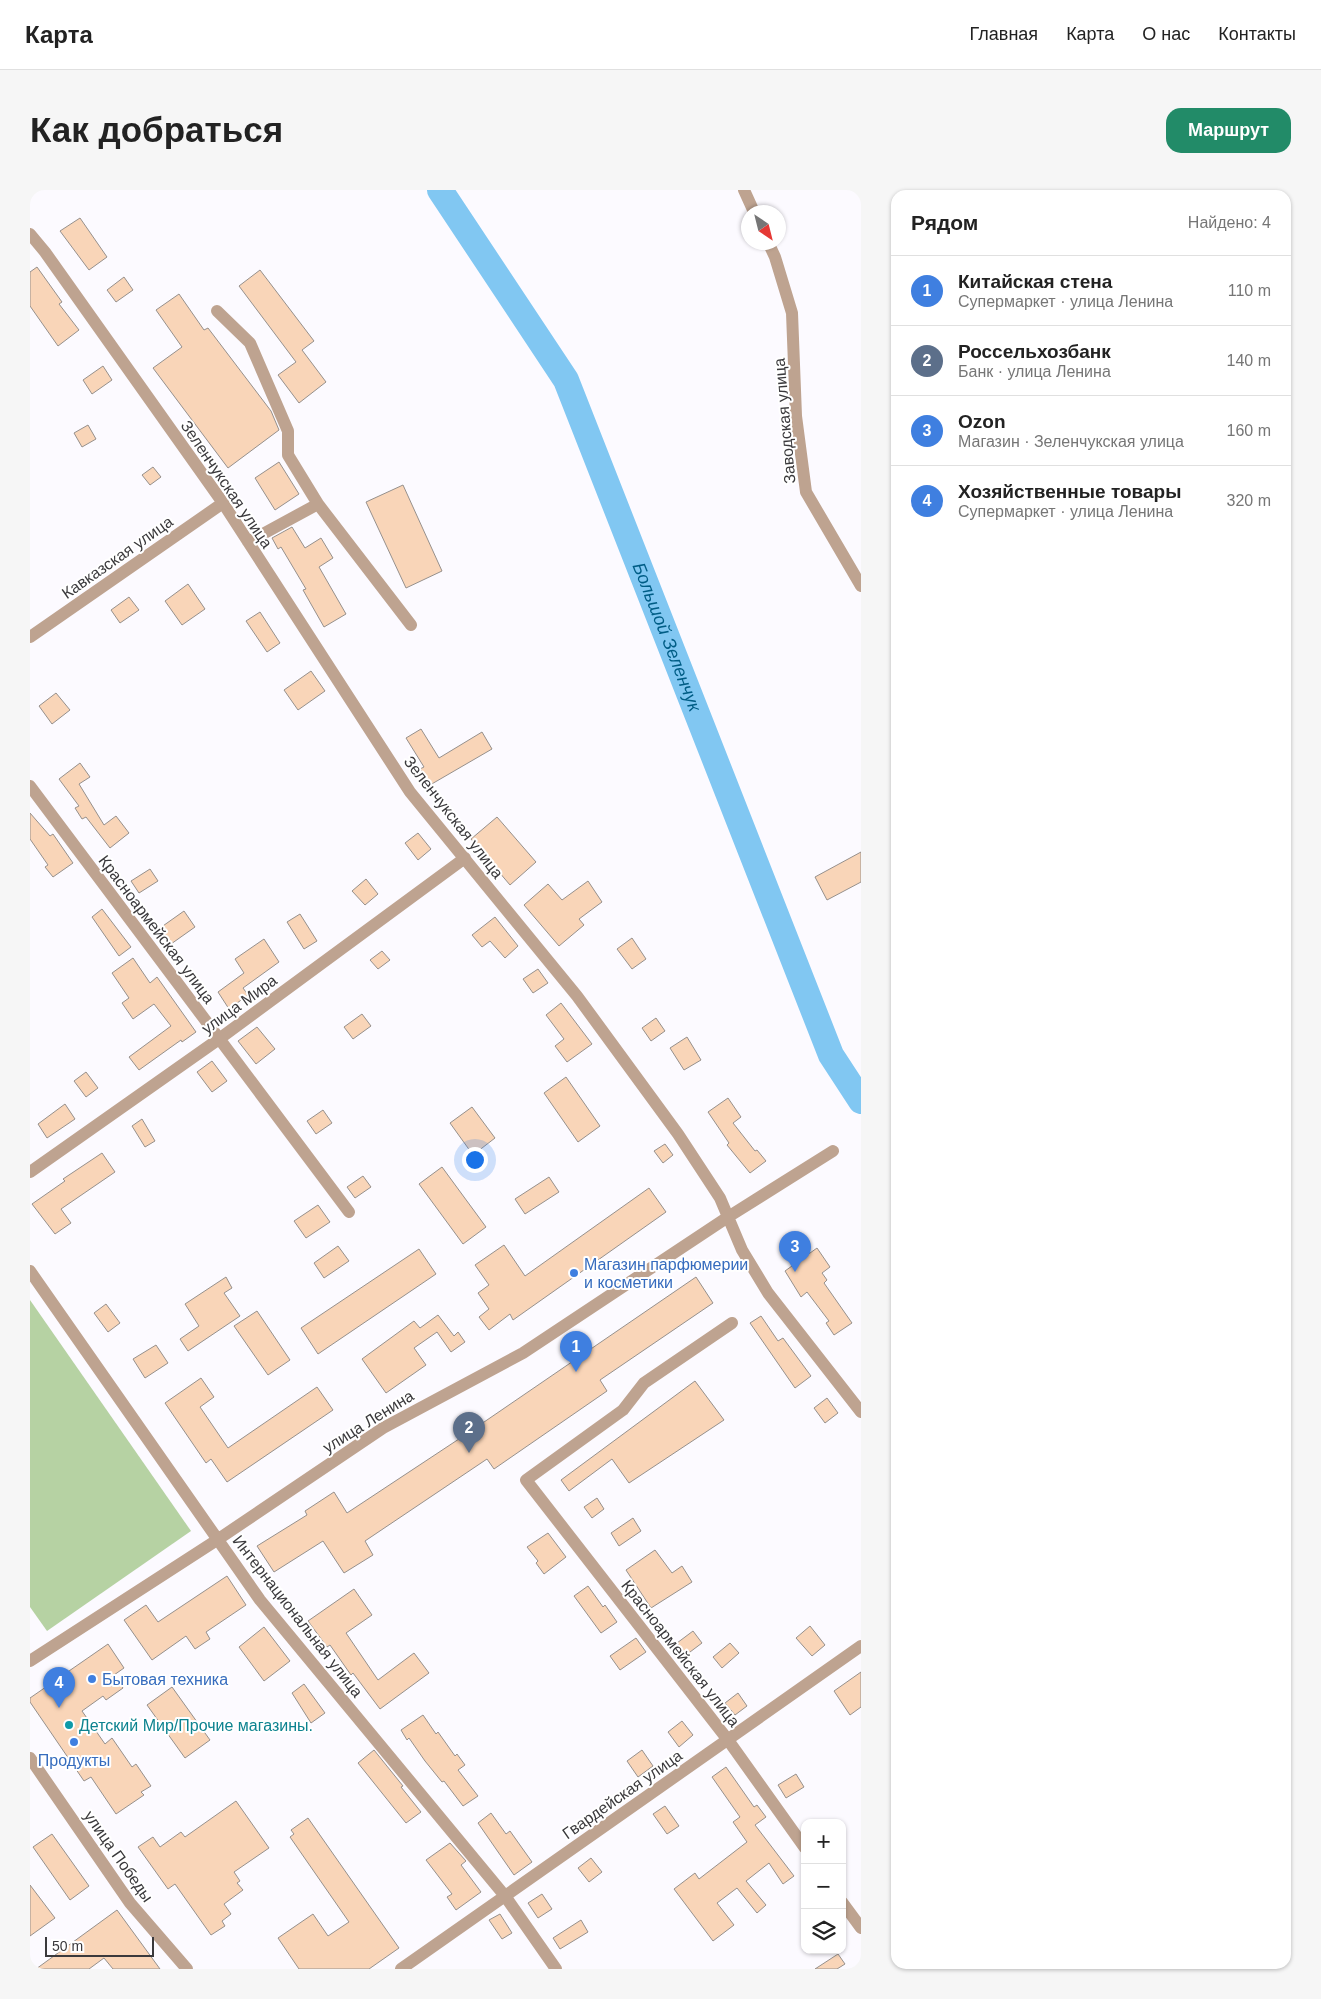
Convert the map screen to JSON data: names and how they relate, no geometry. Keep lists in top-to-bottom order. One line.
{"streets":{"street":["Заводская улица","Зеленчукская улица","Кавказская улица","Красноармейская улица","улица Мира","улица Ленина","Интернациональная улица","Гвардейская улица","улица Победы"]},"crossings":[["Зеленчукская улица","Кавказская улица"],["Зеленчукская улица","улица Мира"],["Зеленчукская улица","улица Ленина"],["Красноармейская улица","улица Мира"],["Красноармейская улица","Гвардейская улица"],["улица Ленина","Интернациональная улица"],["Интернациональная улица","Гвардейская улица"]],"water":["Большой Зеленчук"],"places":["Магазин парфюмерии и косметики","Бытовая техника","Детский Мир/Прочие магазины.","Продукты"],"scale_bar":"50 m","north":"bottom right","page":{"header":"Карта","nav":["Главная","Карта","О нас","Контакты"],"buttons":"Маршрут","title":"Как добраться","heading":["Рядом","Найдено: 4"],"list":[{"mark":"1","name":"Китайская стена","note":"Супермаркет · улица Ленина","value":"110 m"},{"mark":"2","name":"Россельхозбанк","note":"Банк · улица Ленина","value":"140 m"},{"mark":"3","name":"Ozon","note":"Магазин · Зеленчукская улица","value":"160 m"},{"mark":"4","name":"Хозяйственные товары","note":"Супермаркет · улица Ленина","value":"320 m"}],"pins":["3","1","2","4"],"map_buttons":["+","−"],"scale":"50 m"}}
